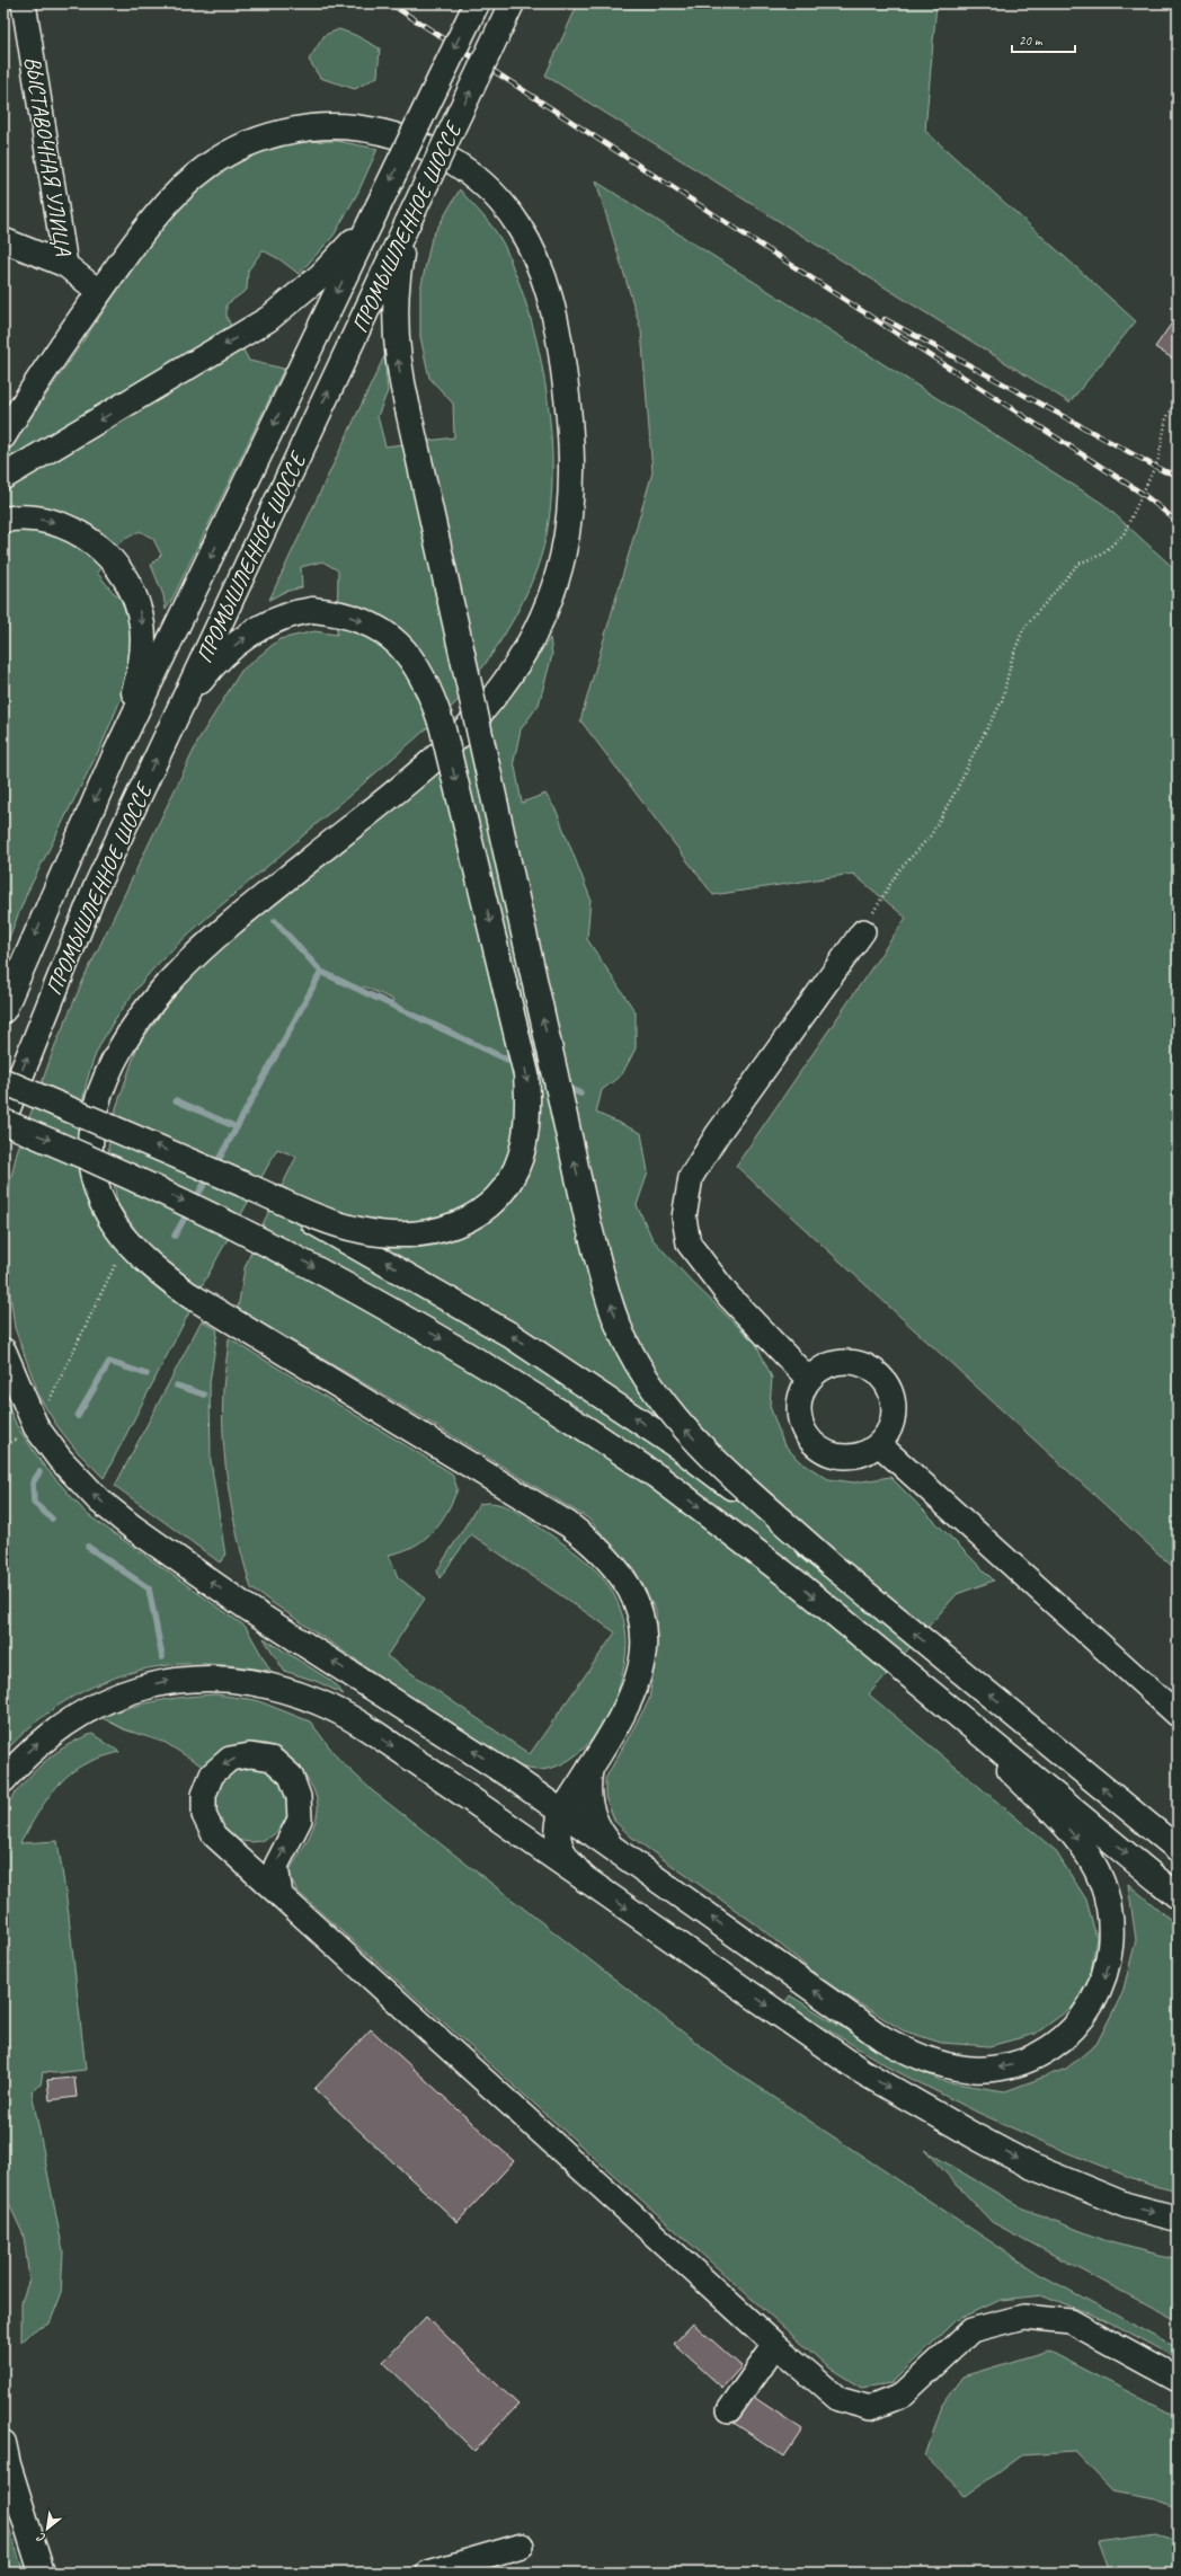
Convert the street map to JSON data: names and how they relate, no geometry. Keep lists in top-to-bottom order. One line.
{"streets":{"main road":["ПРОМЫШЛЕННОЕ ШОССЕ"],"street":["ВЫСТАВОЧНАЯ УЛИЦА"]},"scale_bar":"20 m","north":"bottom left"}
